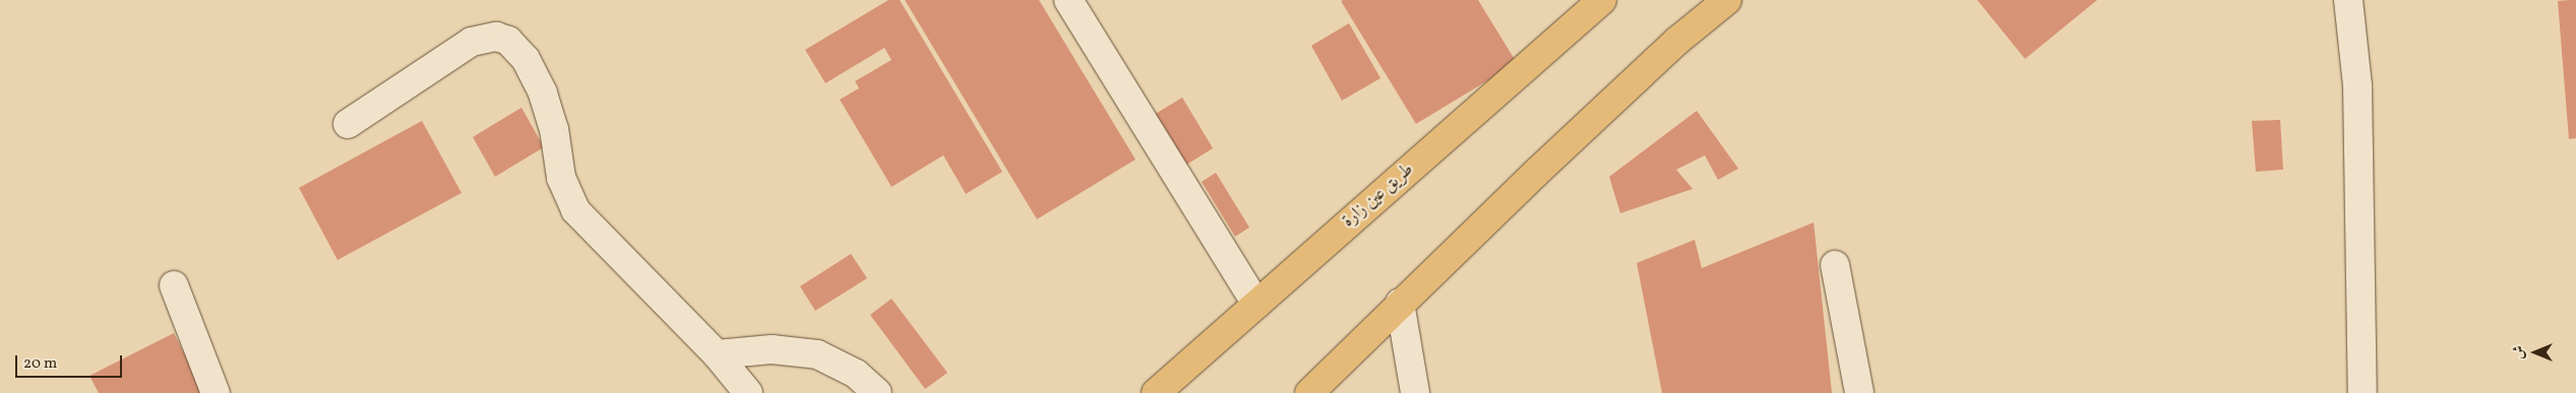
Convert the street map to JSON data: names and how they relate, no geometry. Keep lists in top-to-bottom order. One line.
{"streets":{"main road":["طريق عين زارة"]},"scale_bar":"20 m","north":"left"}
